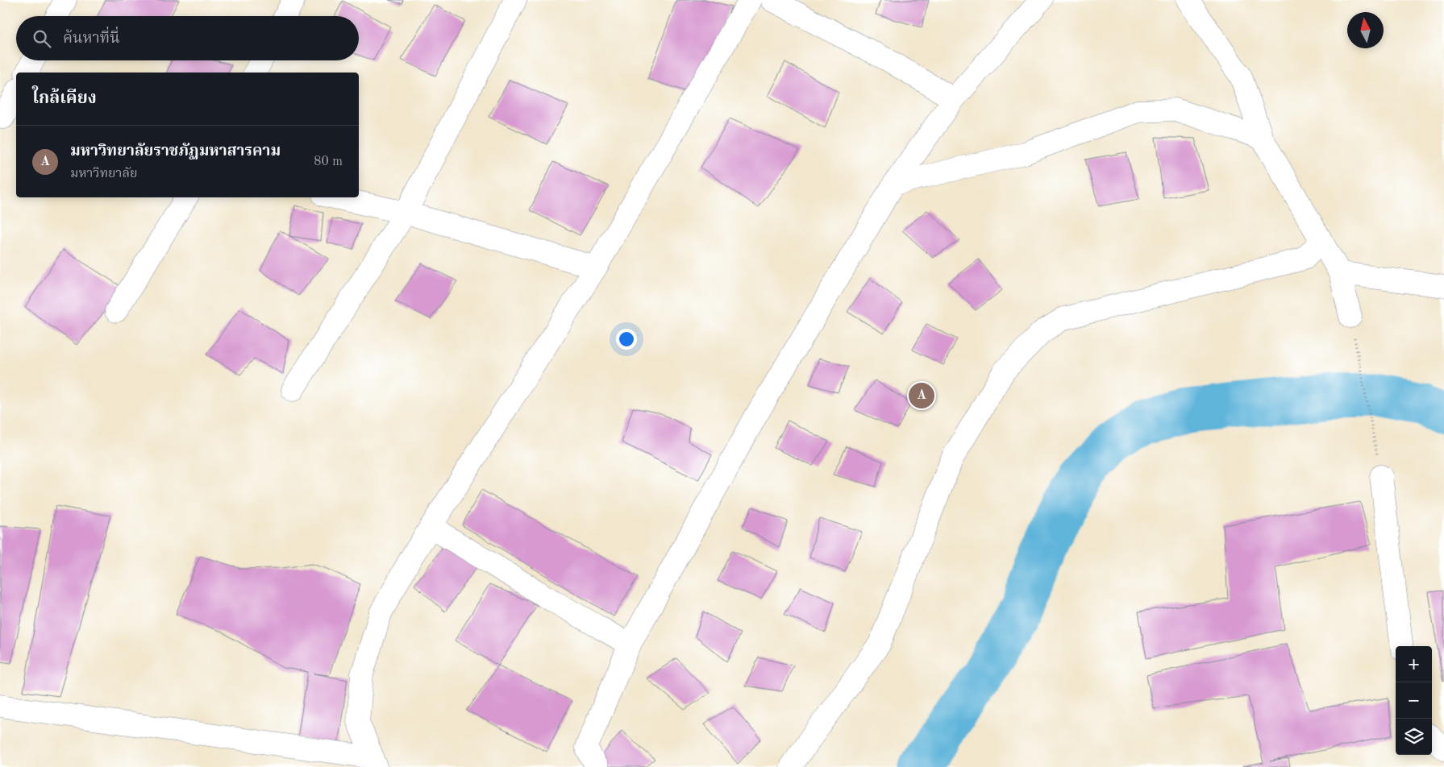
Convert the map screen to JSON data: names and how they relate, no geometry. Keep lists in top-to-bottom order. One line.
{"north":"top","page":{"search":"ค้นหาที่นี่","heading":"ใกล้เคียง","list":[{"mark":"A","name":"มหาวิทยาลัยราชภัฏมหาสารคาม","note":"มหาวิทยาลัย","value":"80 m"}],"pins":"A","map_buttons":["+","−"]}}
